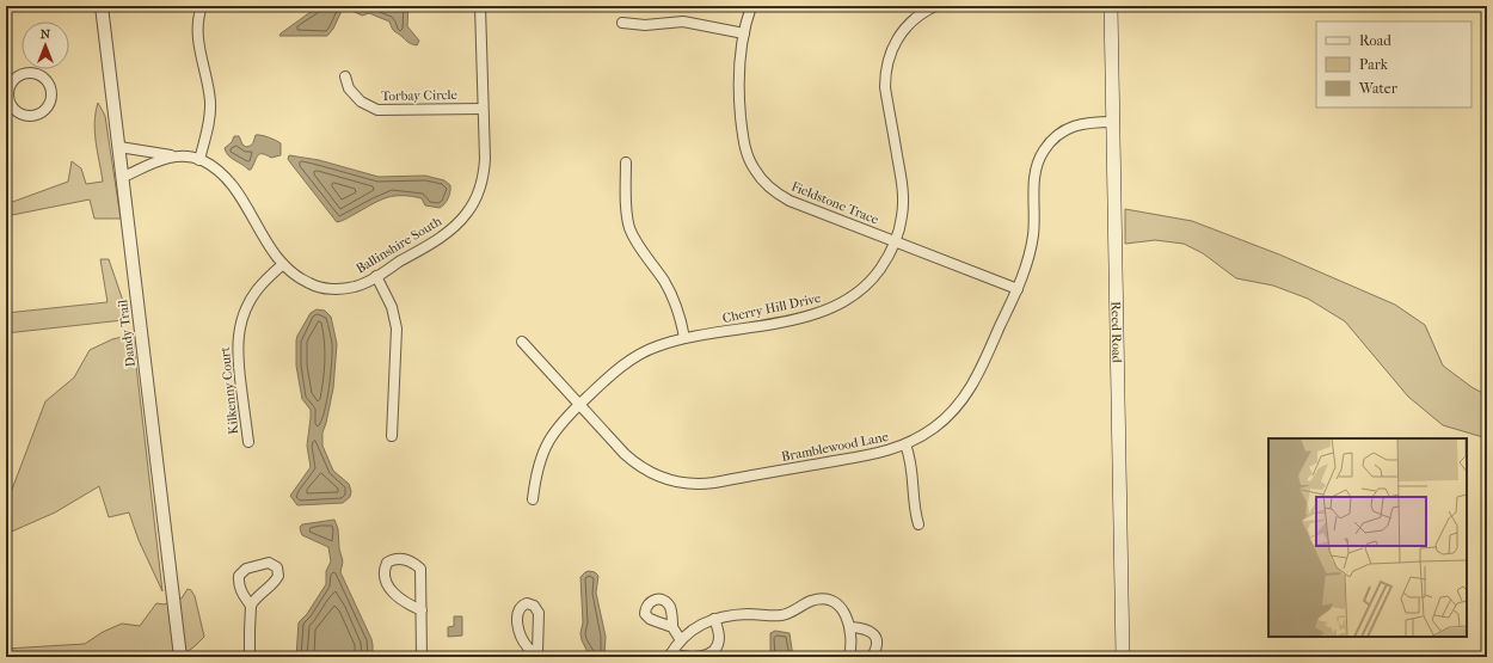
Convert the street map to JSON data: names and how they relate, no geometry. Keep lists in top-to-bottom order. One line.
{"streets":{"main road":["Reed Road"],"street":["Torbay Circle","Fieldstone Trace","Ballinshire South","Cherry Hill Drive","Dandy Trail","Kilkenny Court","Bramblewood Lane"]},"crossings":[["Torbay Circle","Ballinshire South"],["Fieldstone Trace","Cherry Hill Drive"],["Fieldstone Trace","Bramblewood Lane"],["Ballinshire South","Dandy Trail"],["Ballinshire South","Kilkenny Court"],["Cherry Hill Drive","Bramblewood Lane"],["Reed Road","Bramblewood Lane"]],"legend":["Road","Park","Water"],"north":"top"}
